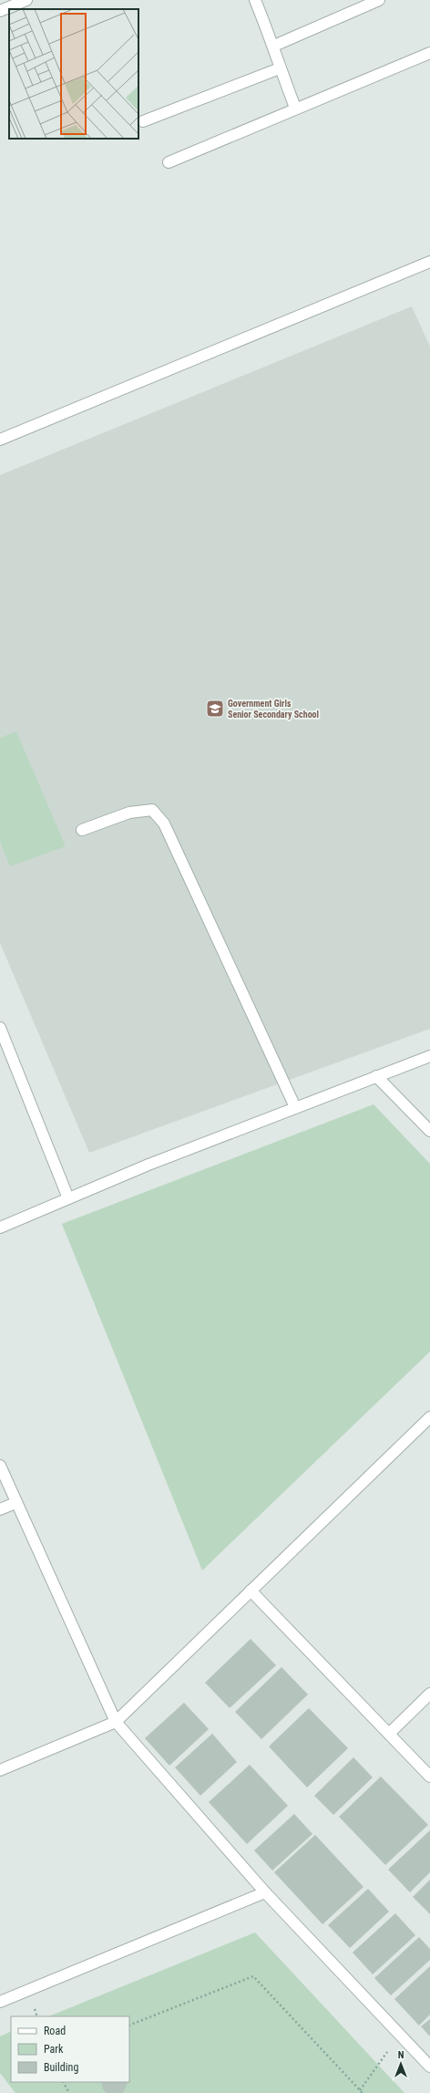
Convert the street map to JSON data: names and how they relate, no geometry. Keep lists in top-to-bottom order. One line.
{"places":{"school or university":["Government Girls Senior Secondary School"]},"legend":["Road","Park","Building"],"north":"top"}
